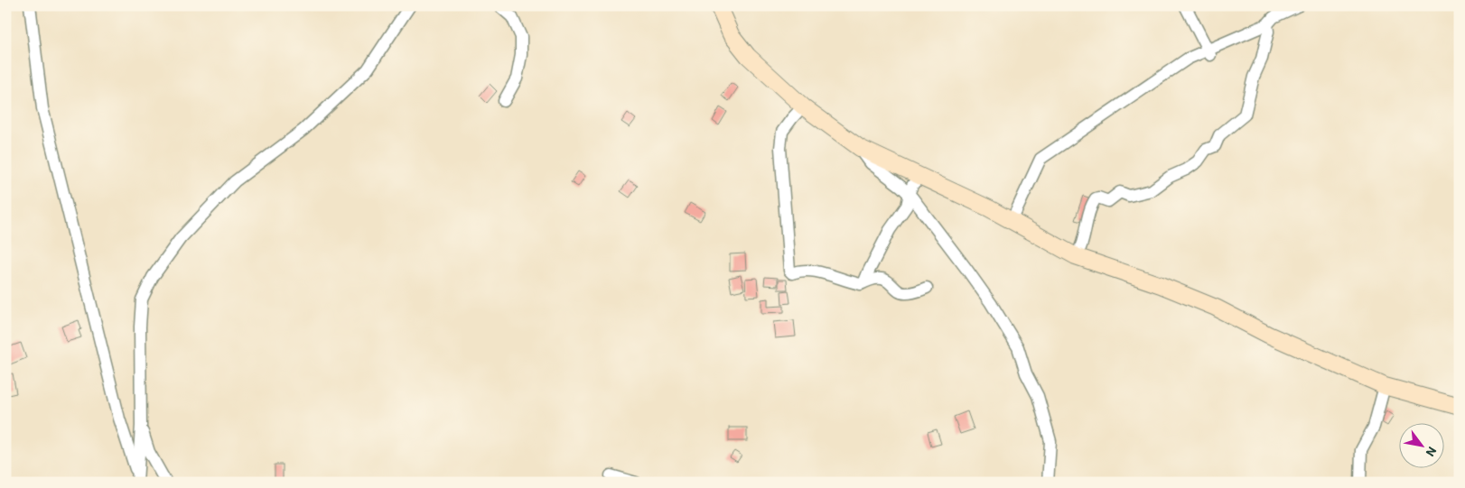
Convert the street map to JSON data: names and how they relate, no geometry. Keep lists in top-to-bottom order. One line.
{"north":"bottom right"}
